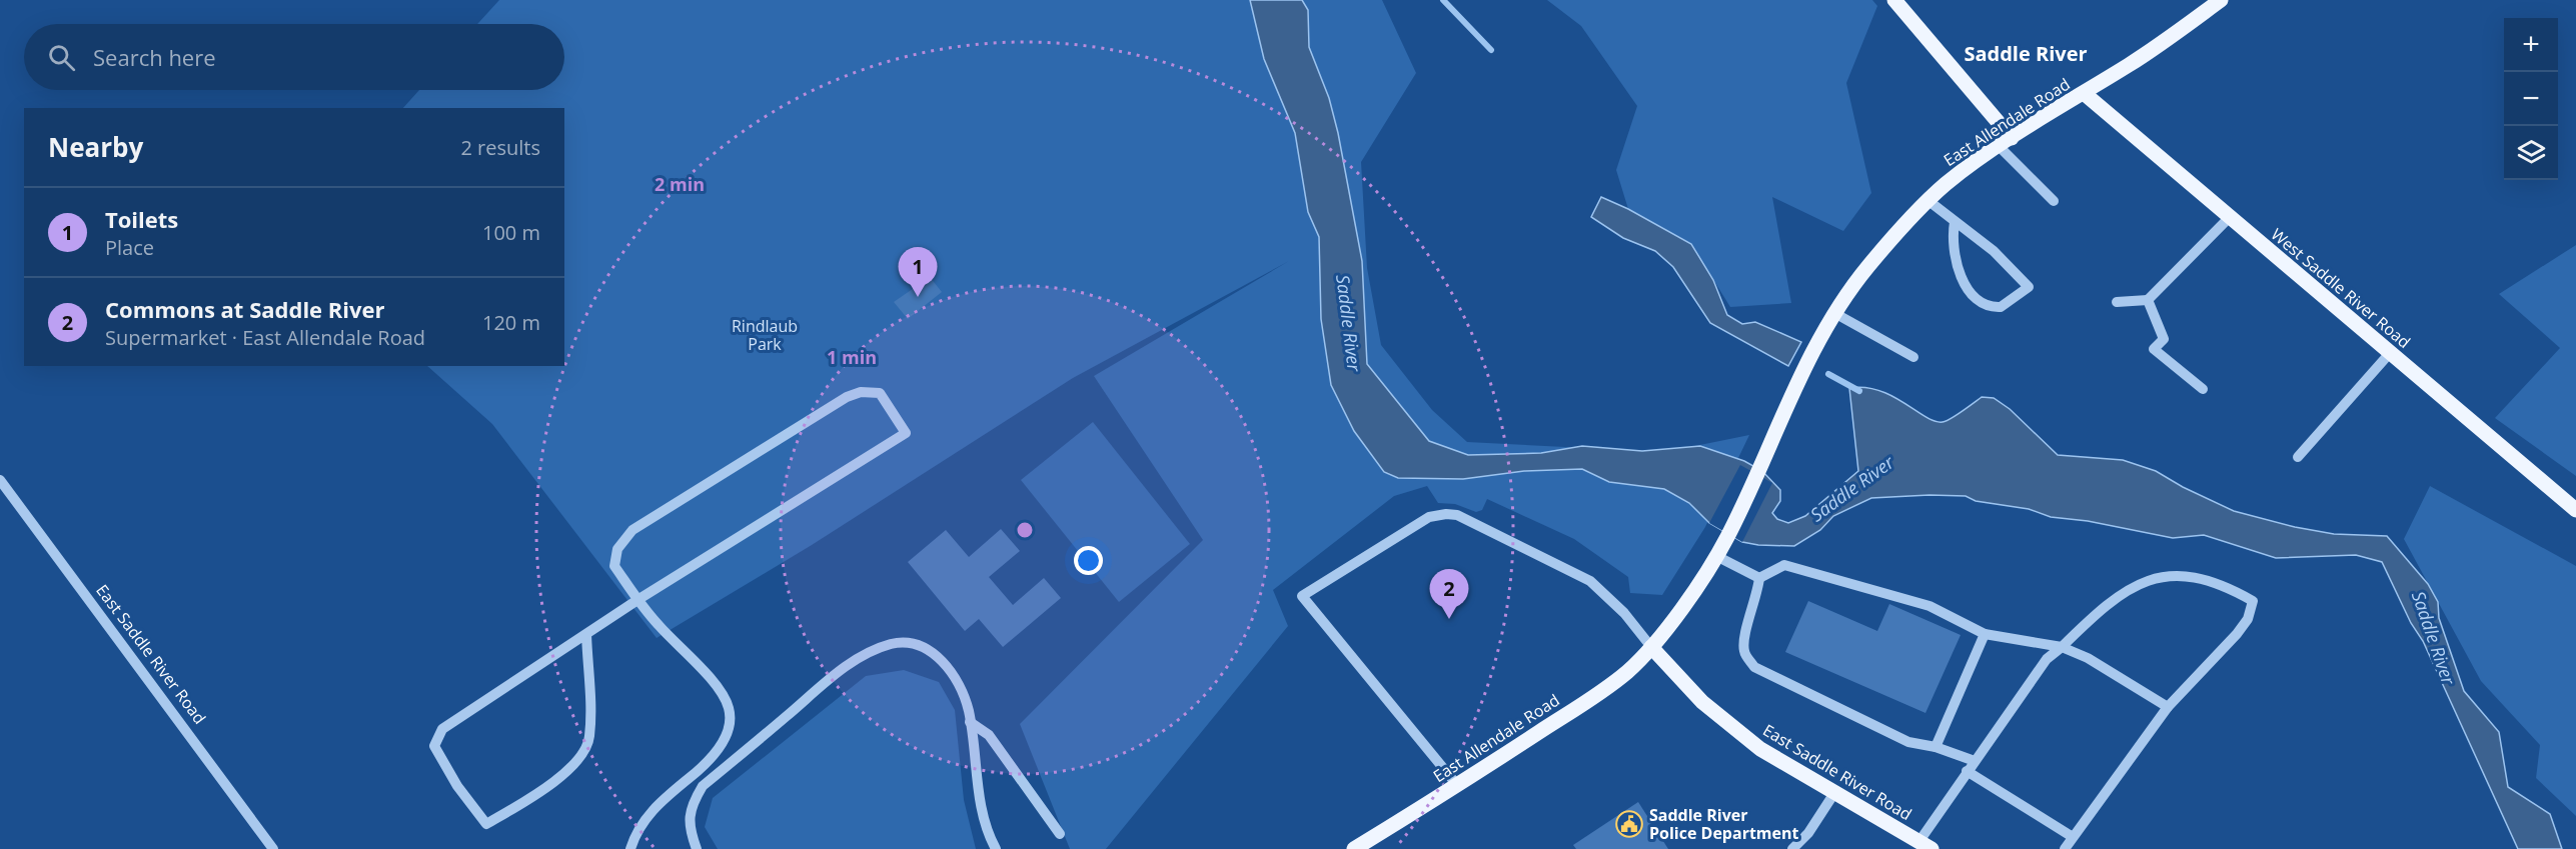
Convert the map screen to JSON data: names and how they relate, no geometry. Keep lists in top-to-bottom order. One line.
{"streets":{"main road":["East Allendale Road","West Saddle River Road","East Saddle River Road"]},"crossings":[["East Allendale Road","West Saddle River Road"],["East Allendale Road","East Saddle River Road"]],"districts":["Saddle River"],"water":["Saddle River"],"parks":["Rindlaub Park"],"places":{"public building":["Saddle River Police Department"]},"page":{"map_buttons":["+","−"],"search":"Search here","heading":["Nearby","2 results"],"list":[{"mark":"1","name":"Toilets","note":"Place","value":"100 m"},{"mark":"2","name":"Commons at Saddle River","note":"Supermarket · East Allendale Road","value":"120 m"}],"pins":["1","2"]},"rings":["2 min","1 min"]}
